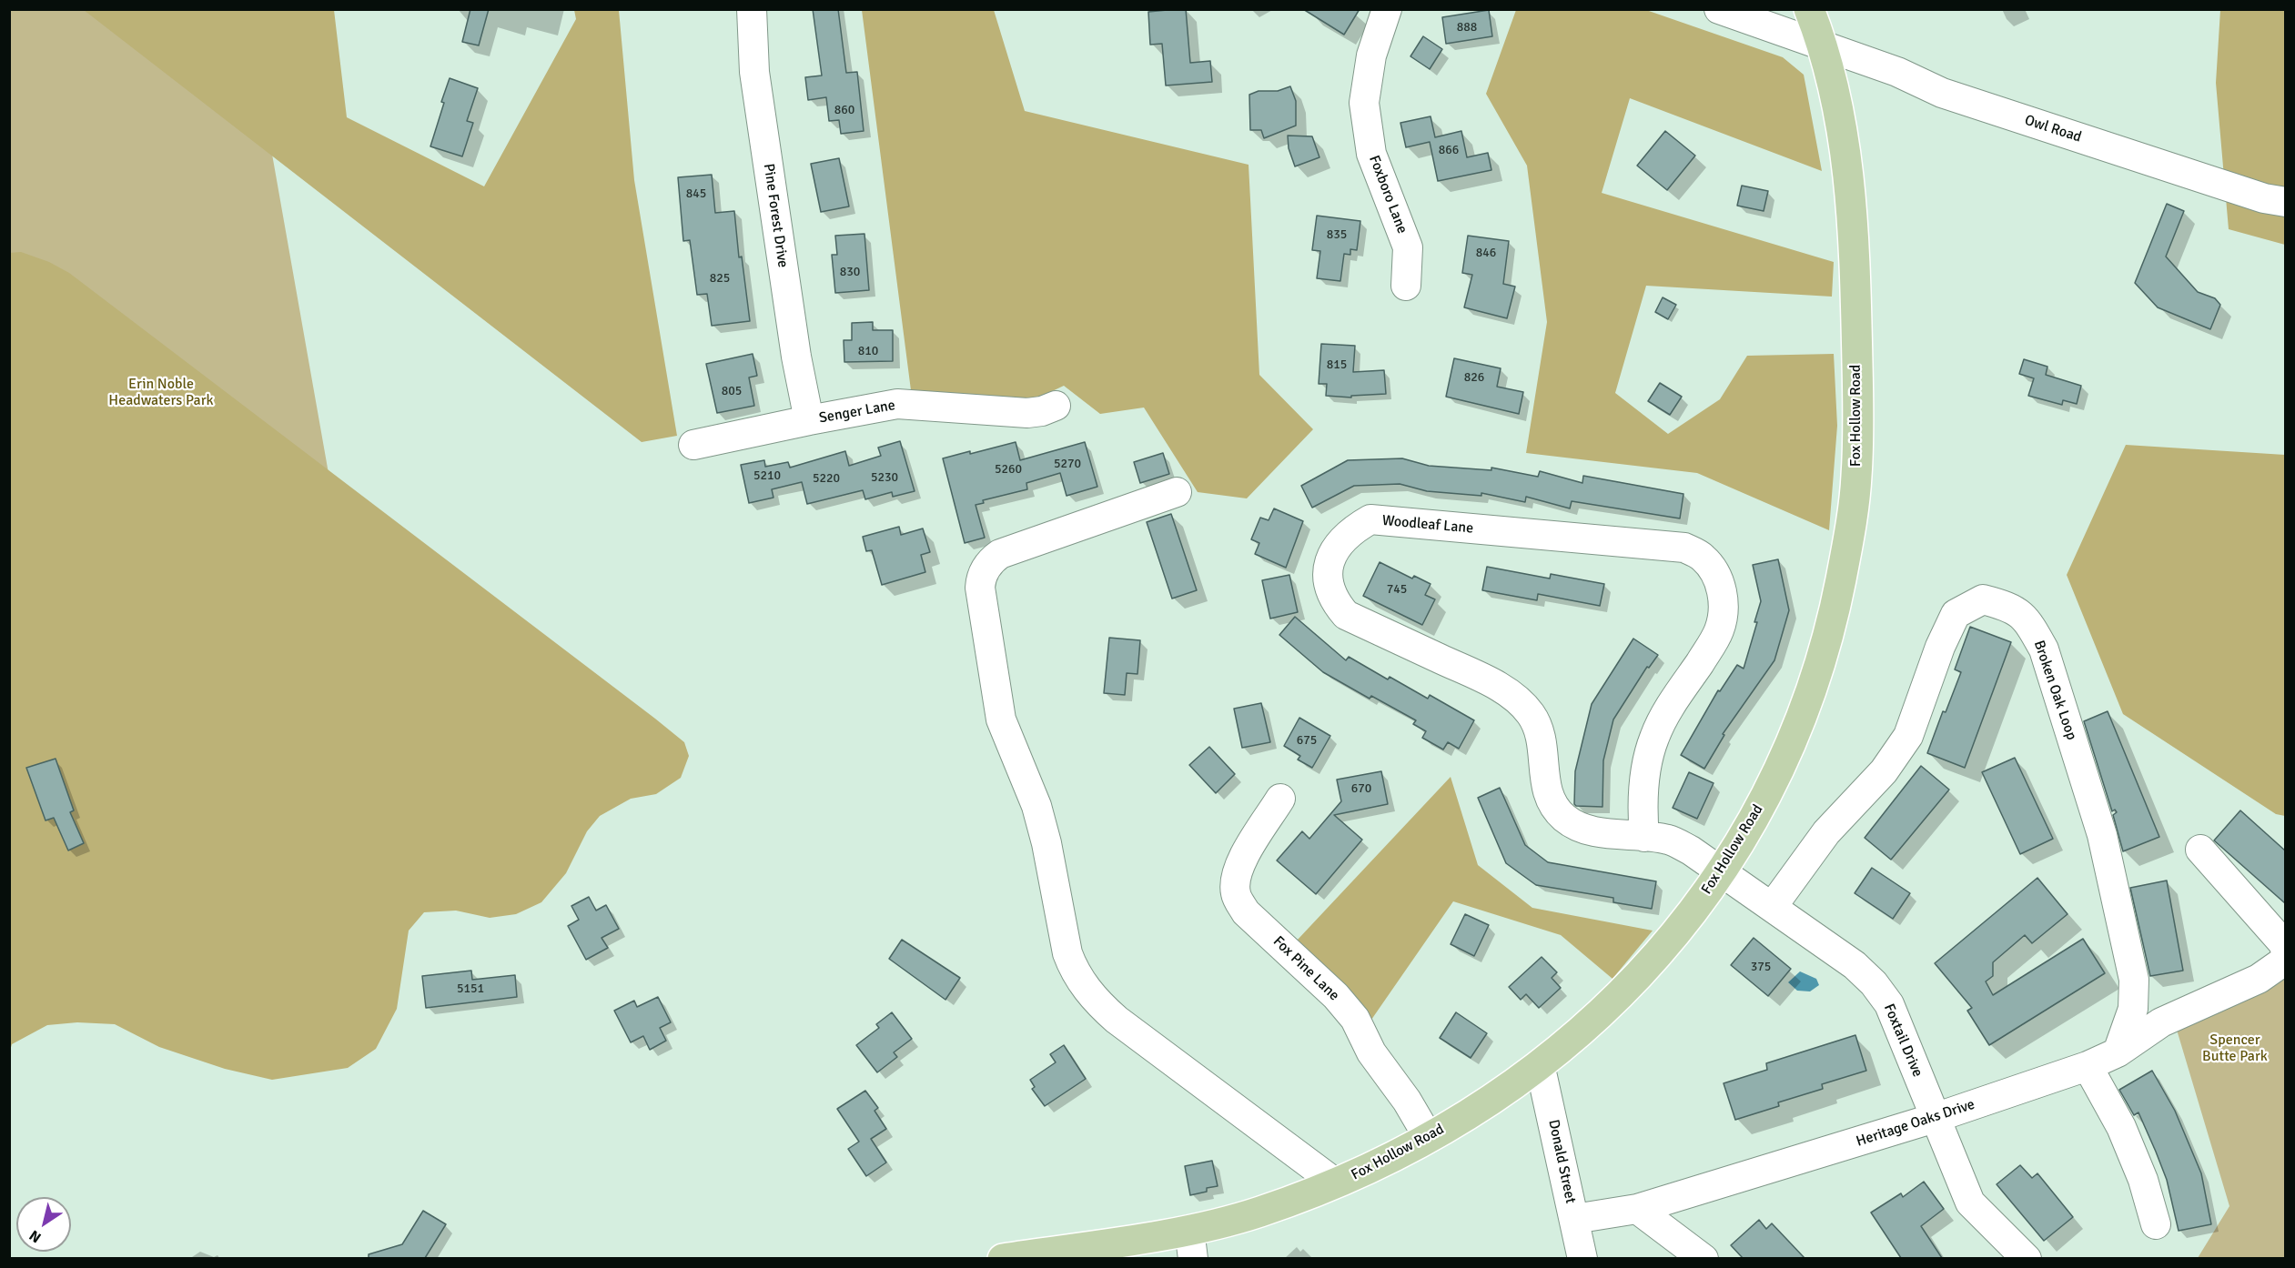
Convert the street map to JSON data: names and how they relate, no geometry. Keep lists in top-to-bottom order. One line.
{"streets":{"main road":["Fox Hollow Road"],"street":["Owl Road","Foxboro Lane","Pine Forest Drive","Senger Lane","Woodleaf Lane","Broken Oak Loop","Fox Pine Lane","Foxtail Drive","Heritage Oaks Drive","Donald Street"]},"crossings":[["Owl Road","Fox Hollow Road"],["Pine Forest Drive","Senger Lane"],["Fox Hollow Road","Woodleaf Lane"],["Fox Hollow Road","Fox Pine Lane"],["Fox Hollow Road","Foxtail Drive"],["Fox Hollow Road","Donald Street"],["Woodleaf Lane","Foxtail Drive"],["Broken Oak Loop","Foxtail Drive"],["Foxtail Drive","Heritage Oaks Drive"],["Heritage Oaks Drive","Donald Street"]],"parks":["Erin Noble Headwaters Park","Spencer Butte Park"],"house_numbers":["888","860","866","845","835","846","830","825","810","815","826","805","5270","5260","5210","5230","5220","745","675","670","375","5151"],"north":"bottom left"}
